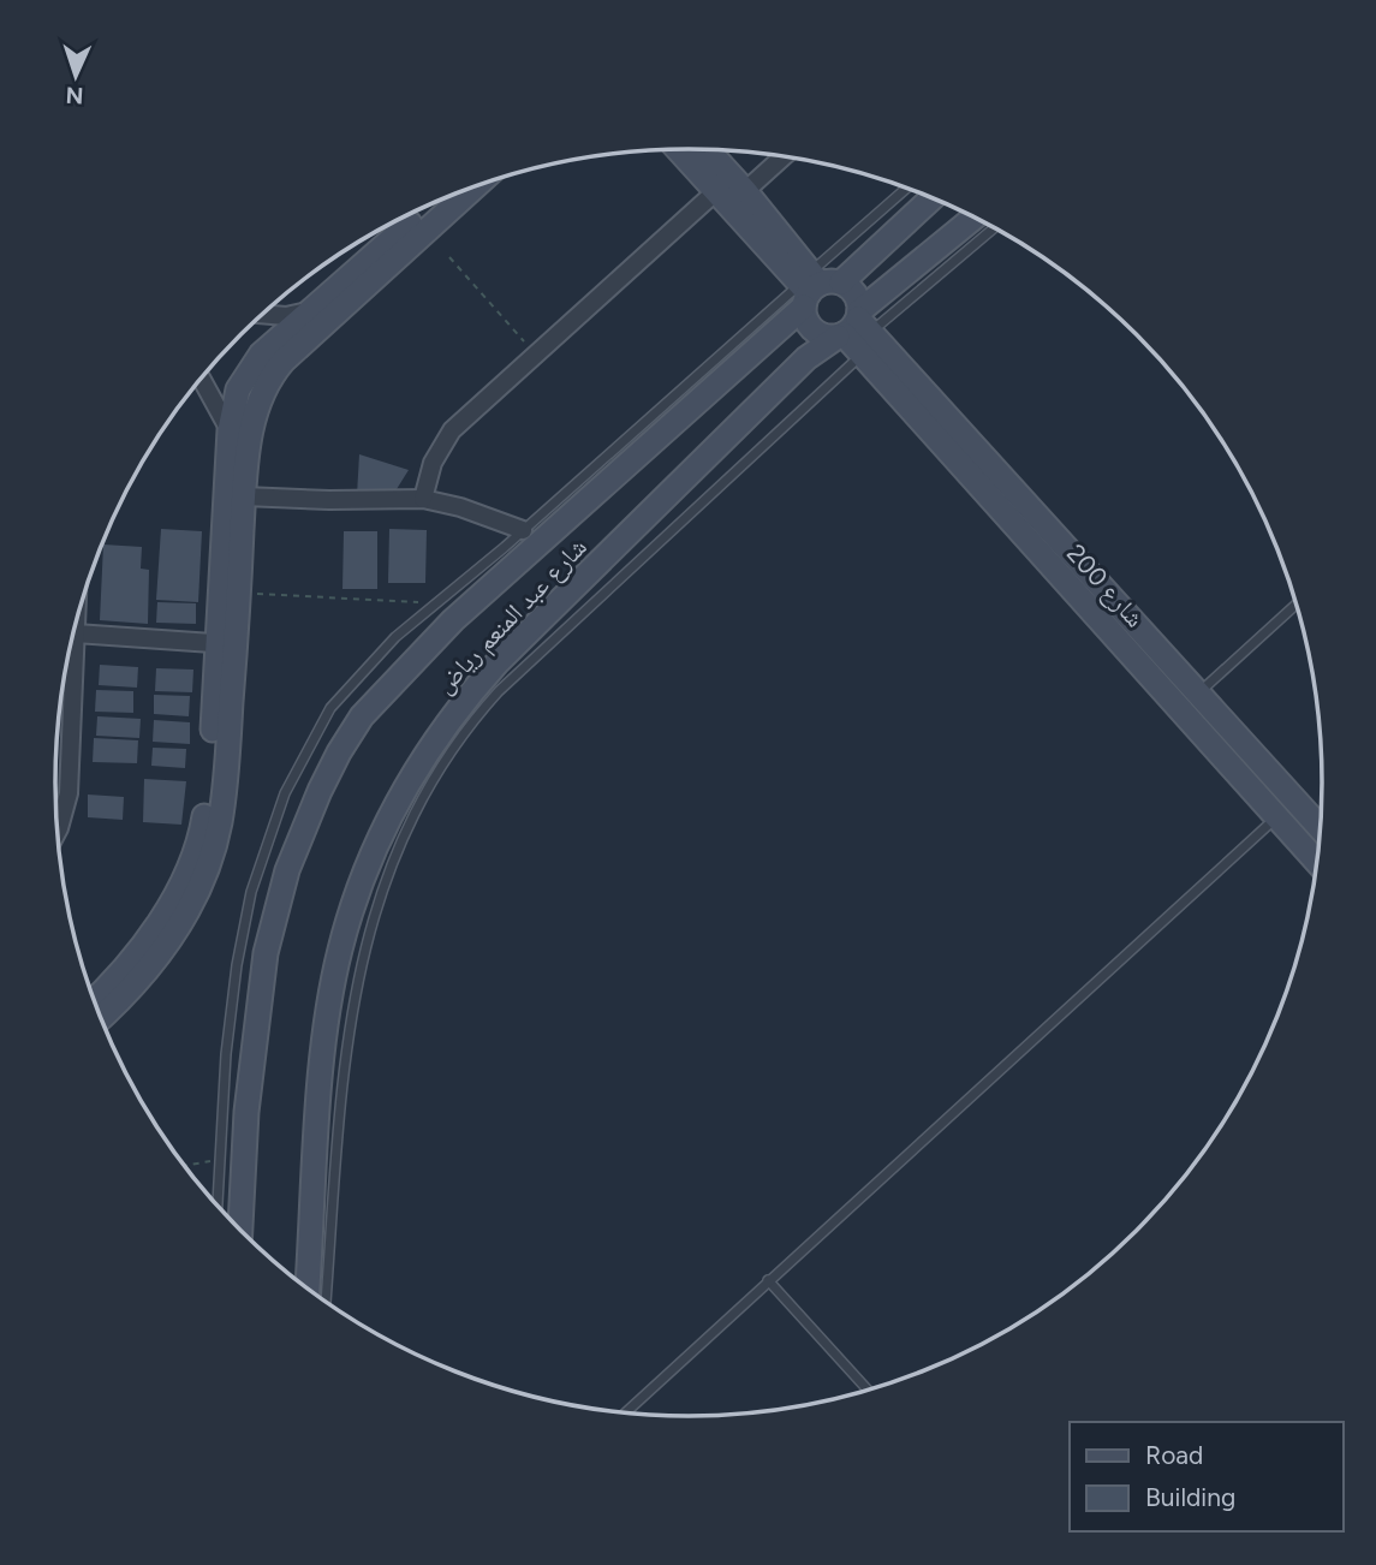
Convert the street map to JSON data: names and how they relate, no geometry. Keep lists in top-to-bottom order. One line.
{"streets":{"street":["شارع 200","شارع عبد المنعم رياض"]},"crossings":[["شارع 200","شارع عبد المنعم رياض"]],"legend":["Road","Building"],"north":"bottom"}
